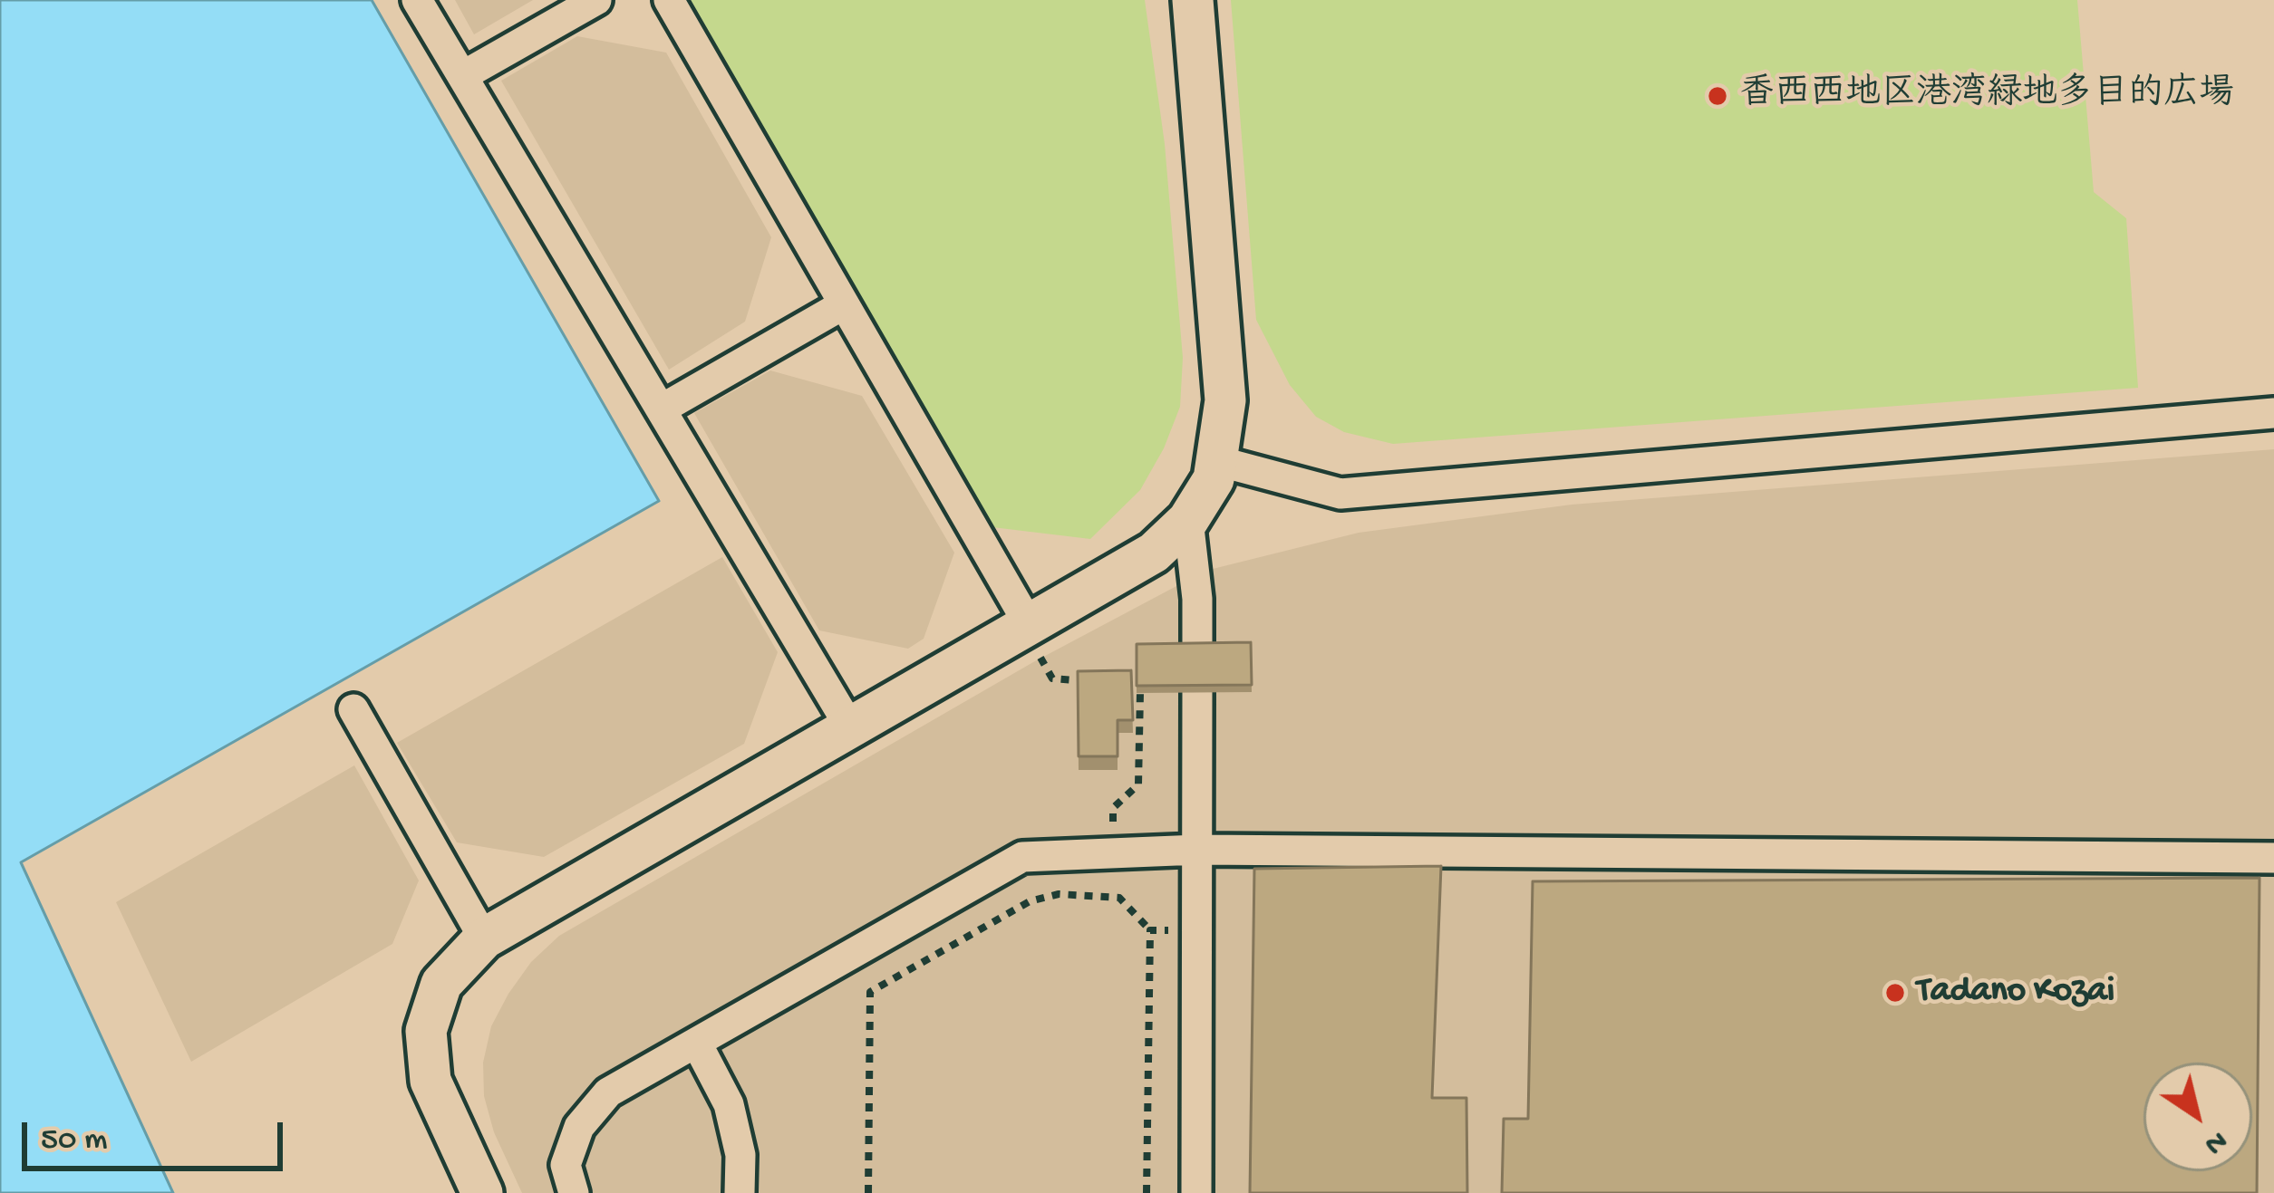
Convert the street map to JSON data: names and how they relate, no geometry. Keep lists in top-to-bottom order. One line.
{"places":["香西西地区港湾緑地多目的広場","Tadano Kozai"],"scale_bar":"50 m","north":"bottom right"}
